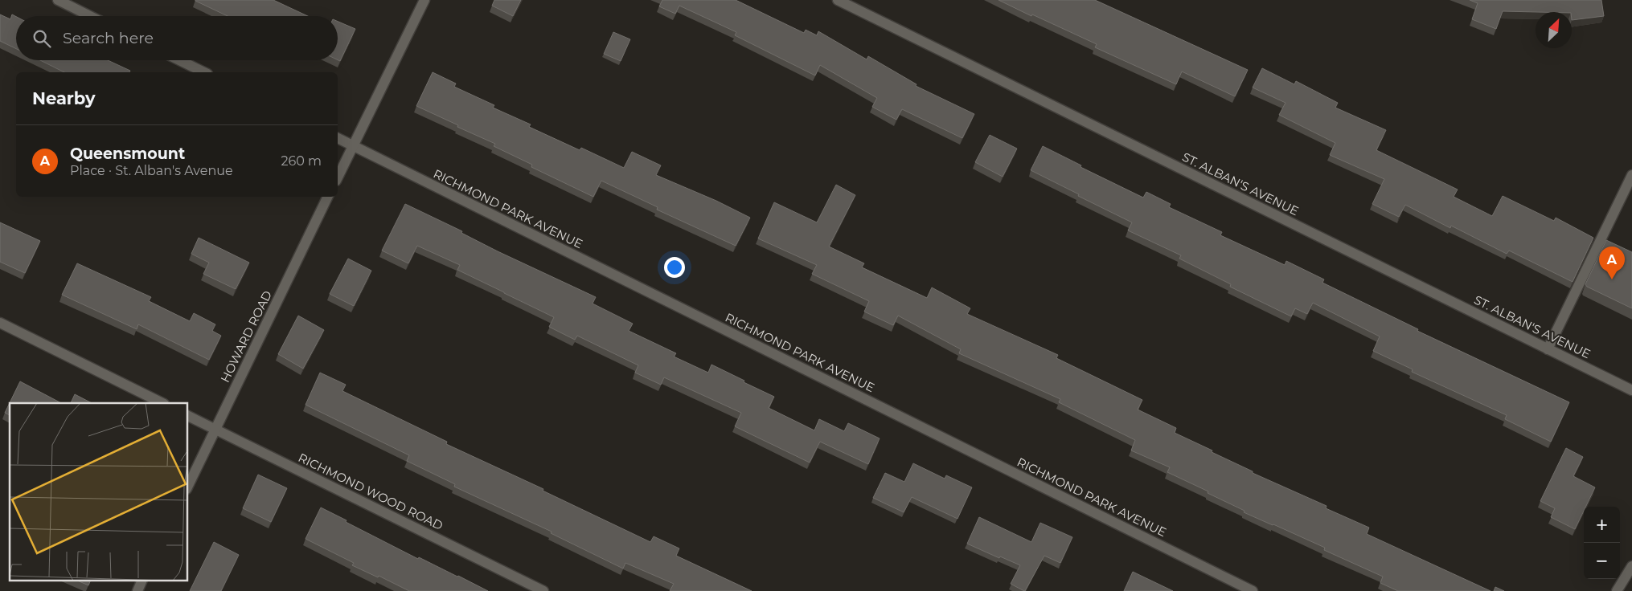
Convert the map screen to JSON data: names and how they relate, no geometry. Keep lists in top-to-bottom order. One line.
{"streets":{"street":["ST. ALBAN'S AVENUE","RICHMOND PARK AVENUE","HOWARD ROAD","RICHMOND WOOD ROAD"]},"crossings":[["HOWARD ROAD","RICHMOND WOOD ROAD"]],"north":"top right","page":{"search":"Search here","heading":"Nearby","list":[{"mark":"A","name":"Queensmount","note":"Place · St. Alban's Avenue","value":"260 m"}],"pins":"A","map_buttons":["+","−"]}}
